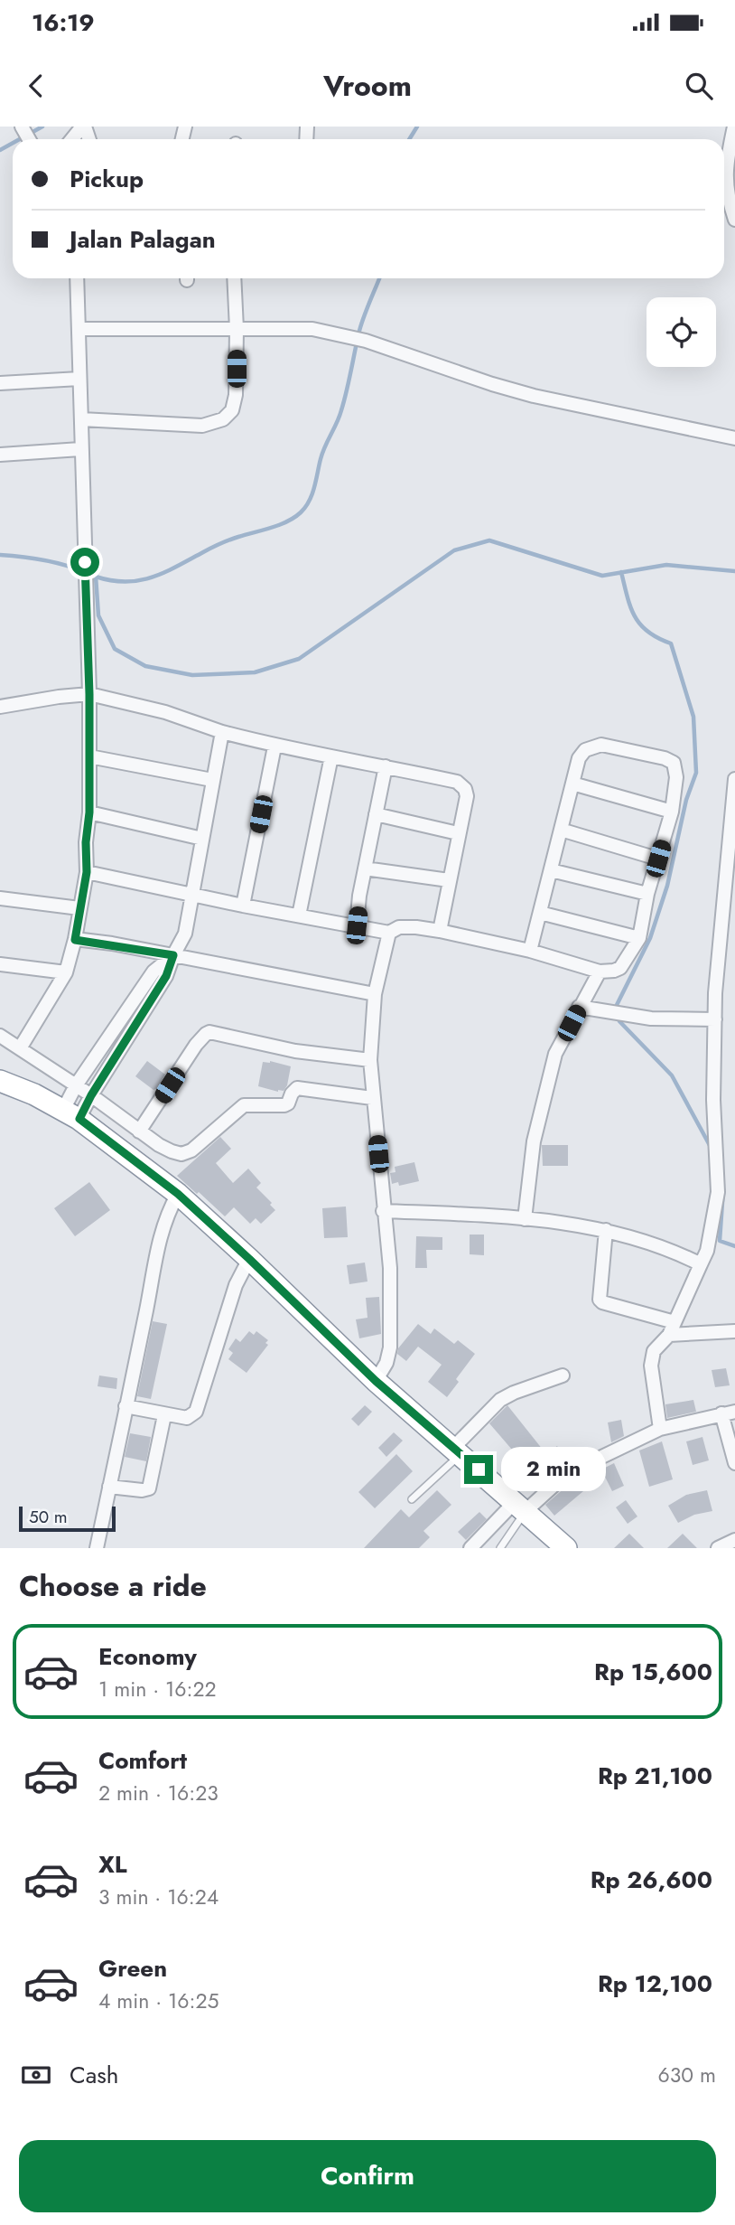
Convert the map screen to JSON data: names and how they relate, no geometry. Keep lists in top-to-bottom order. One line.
{"scale_bar":"50 m","page":{"status":"16:19","header":"Vroom","banner":["Pickup","Jalan Palagan"],"bubble":"2 min","scale":"50 m","heading":"Choose a ride","list":[{"name":"Economy","note":"1 min · 16:22","value":"Rp 15,600"},{"name":"Comfort","note":"2 min · 16:23","value":"Rp 21,100"},{"name":"XL","note":"3 min · 16:24","value":"Rp 26,600"},{"name":"Green","note":"4 min · 16:25","value":"Rp 12,100"}],"pay":["Cash","630 m"],"buttons":"Confirm"}}
